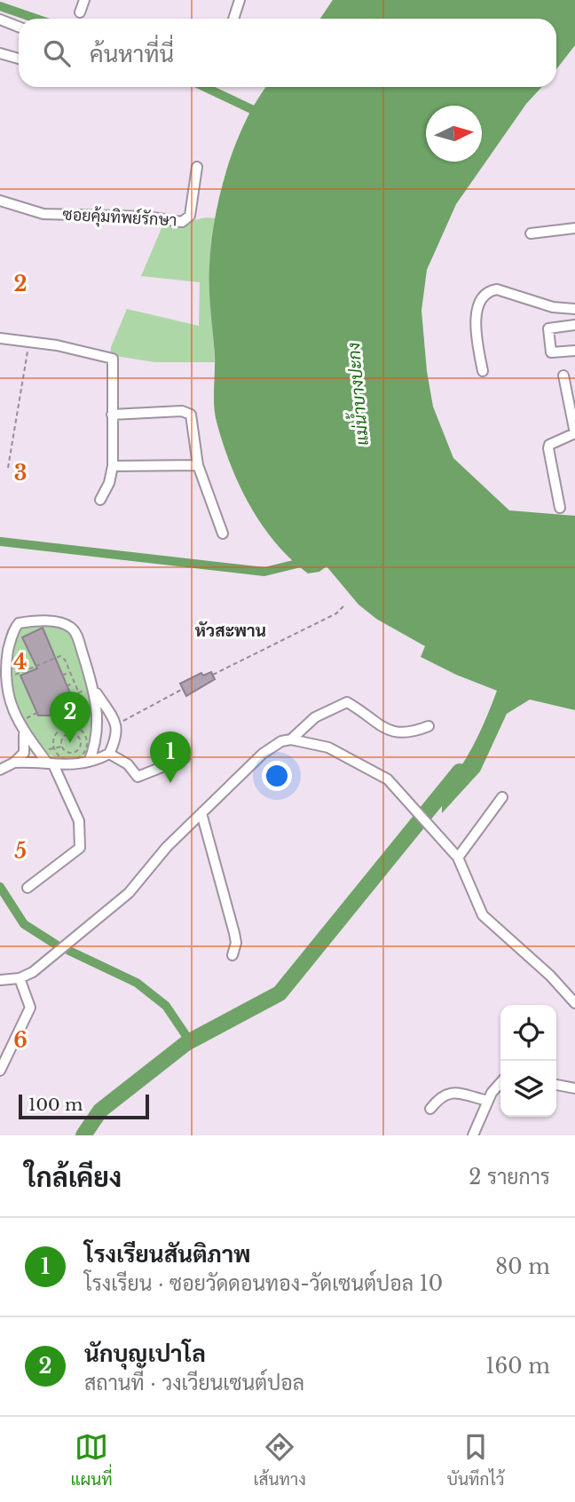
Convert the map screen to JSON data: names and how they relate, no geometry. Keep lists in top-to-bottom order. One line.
{"streets":{"street":["ซอยคุ้มทิพย์รักษา"]},"districts":["หัวสะพาน"],"water":["แม่น้ำบางปะกง"],"scale_bar":"100 m","north":"right","page":{"search":"ค้นหาที่นี่","pins":["2","1"],"scale":"100 m","heading":["ใกล้เคียง","2 รายการ"],"list":[{"mark":"1","name":"โรงเรียนสันติภาพ","note":"โรงเรียน · ซอยวัดดอนทอง-วัดเซนต์ปอล 10","value":"80 m"},{"mark":"2","name":"นักบุญเปาโล","note":"สถานที่ · วงเวียนเซนต์ปอล","value":"160 m"}],"nav":["แผนที่","เส้นทาง","บันทึกไว้"]},"grid":{"rows":["2","3","4","5","6"]}}
